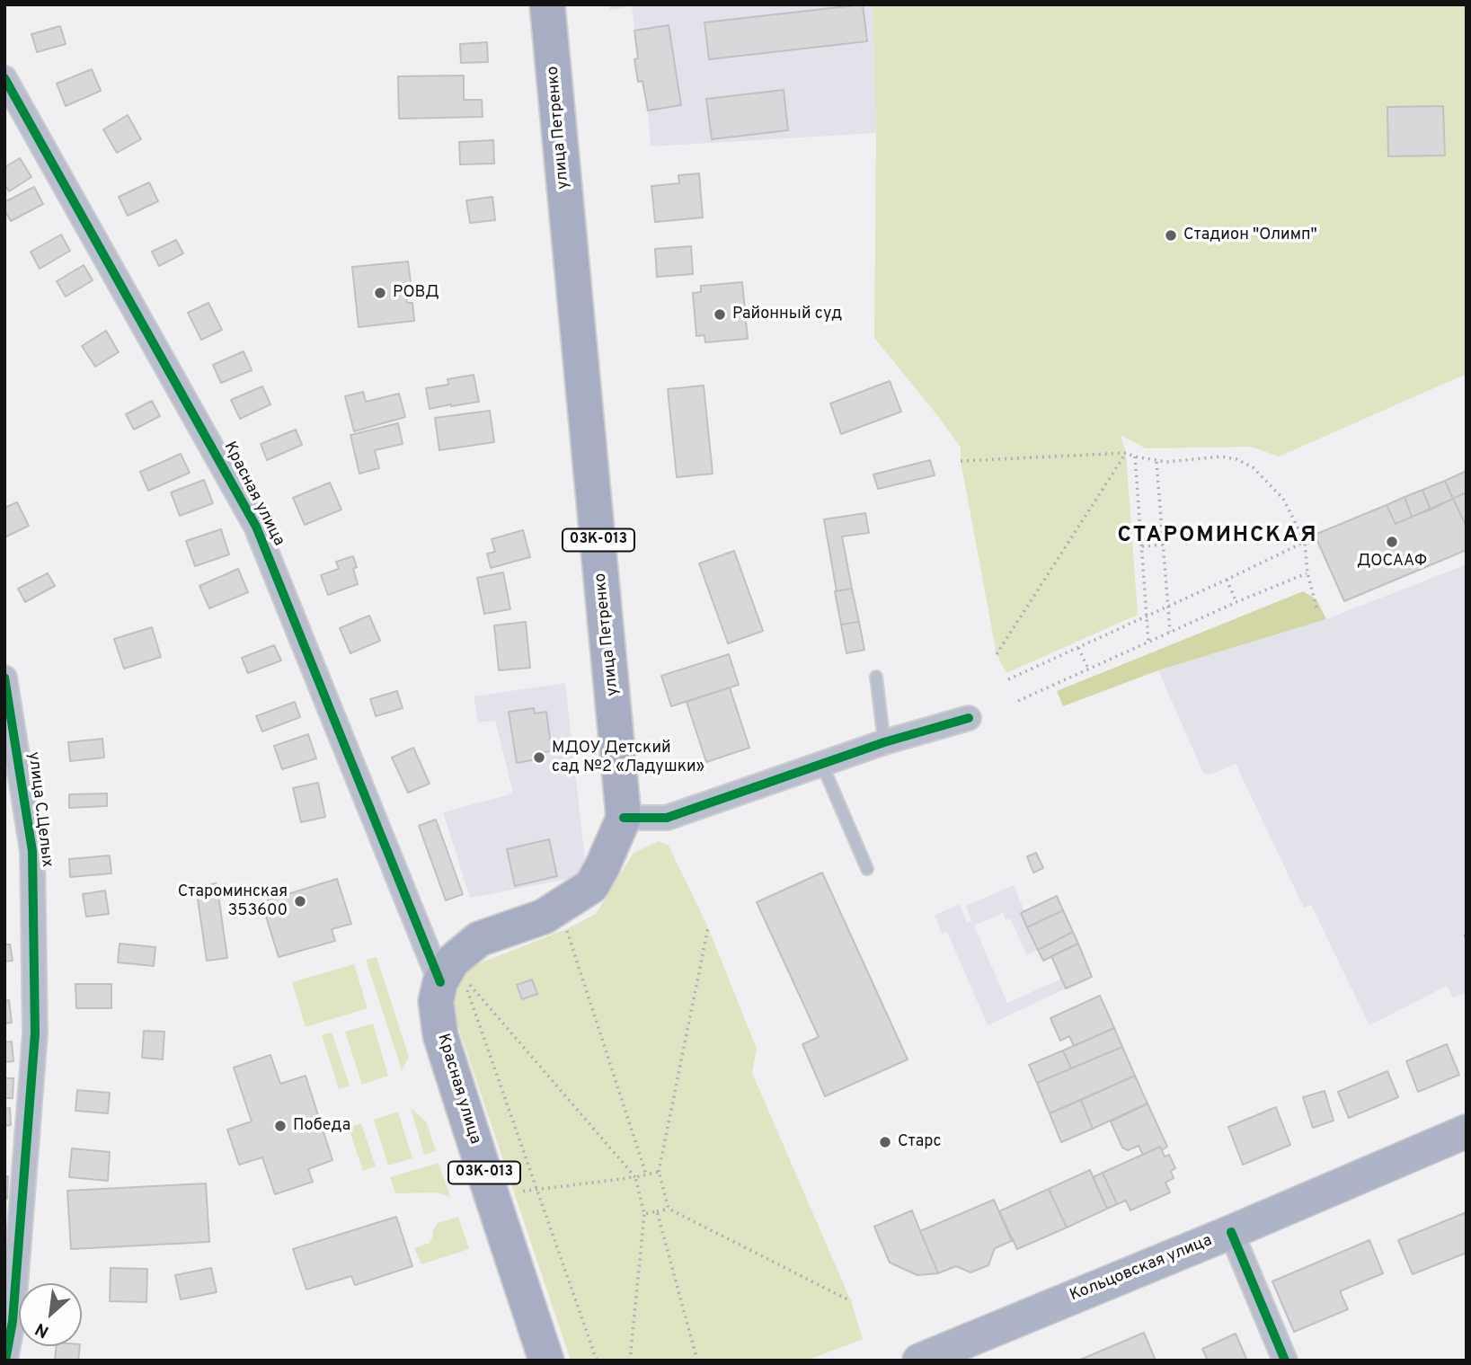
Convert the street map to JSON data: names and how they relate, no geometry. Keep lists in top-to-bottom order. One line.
{"streets":{"main road":["улица Петренко","Красная улица","03К-013","Кольцовская улица"],"street":["улица С.Целых"]},"crossings":[["улица Петренко","Красная улица"]],"districts":["СТАРОМИНСКАЯ"],"places":["Стадион \"Олимп\"","РОВД","Районный суд","ДОСААФ","МДОУ Детский сад №2 «Ладушки»","Староминская 353600","Победа","Старс"],"north":"bottom left"}
